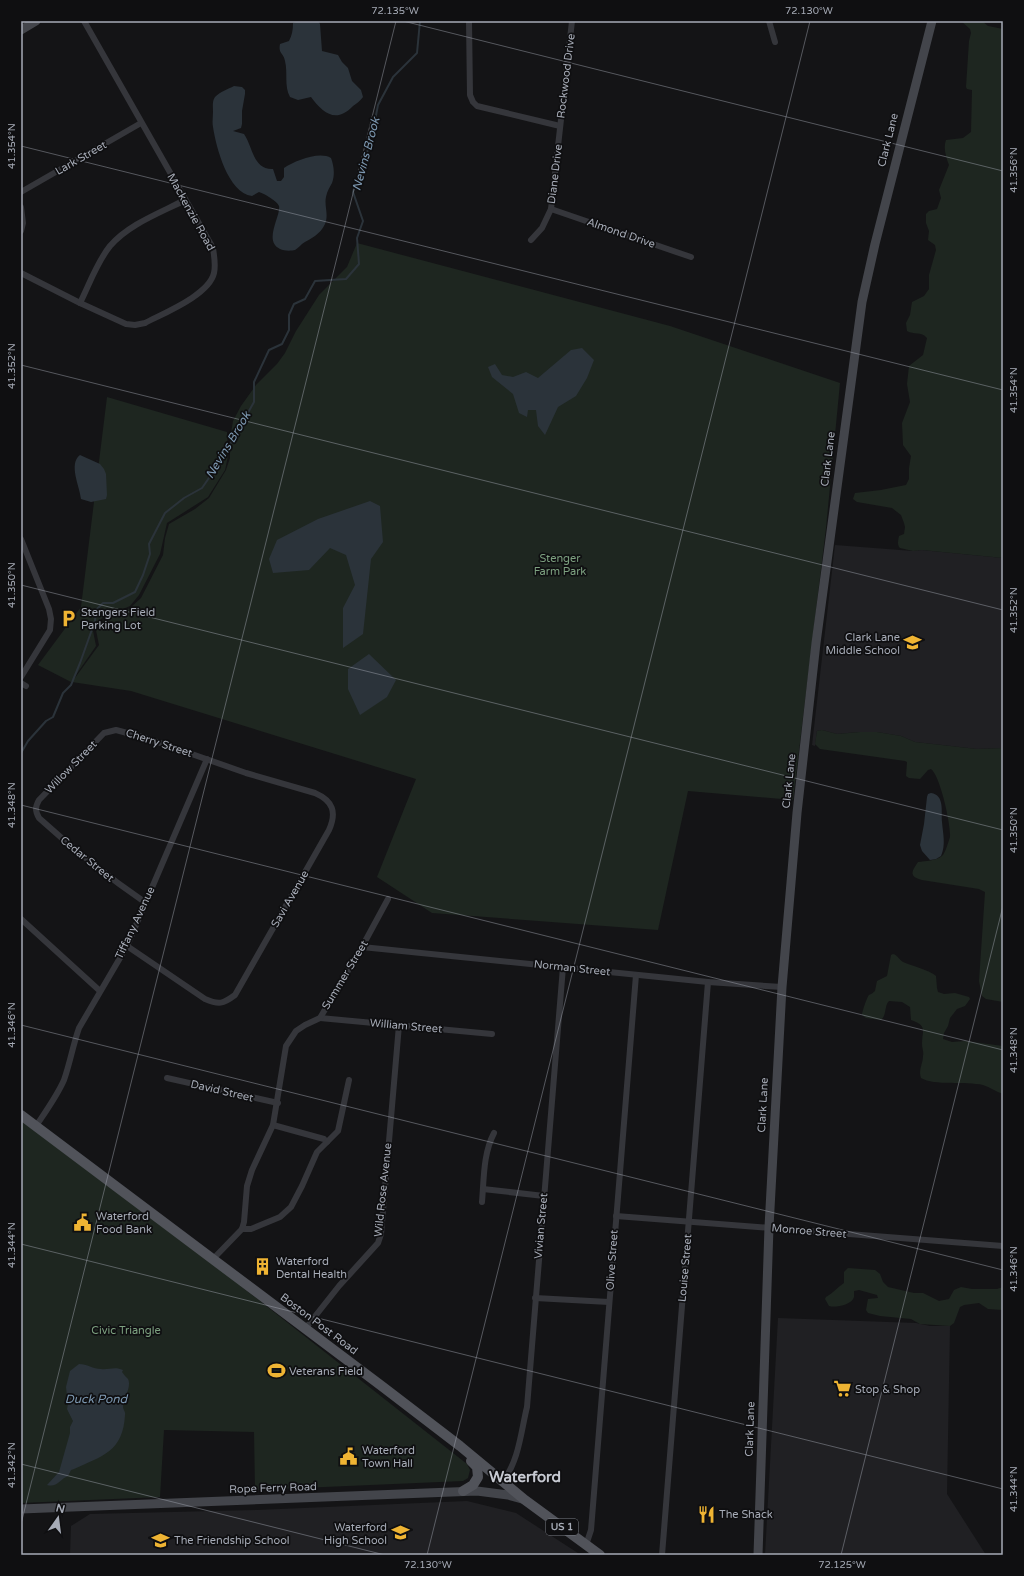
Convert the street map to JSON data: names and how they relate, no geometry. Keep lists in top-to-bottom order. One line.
{"streets":{"main road":["Clark Lane","Boston Post Road","Rope Ferry Road","US 1"],"street":["Rockwood Drive","Lark Street","Diane Drive","Mackenzie Road","Almond Drive","Cherry Street","Willow Street","Cedar Street","Savi Avenue","Tiffany Avenue","Norman Street","Summer Street","William Street","David Street","Wild Rose Avenue","Vivian Street","Monroe Street","Olive Street","Louise Street"]},"crossings":[["Rockwood Drive","Diane Drive"],["Clark Lane","Norman Street"],["Clark Lane","Monroe Street"],["Lark Street","Mackenzie Road"],["Diane Drive","Almond Drive"],["Cherry Street","Willow Street"],["Cherry Street","Savi Avenue"],["Cherry Street","Tiffany Avenue"],["Willow Street","Cedar Street"],["Cedar Street","Tiffany Avenue"],["Savi Avenue","Tiffany Avenue"],["Tiffany Avenue","Boston Post Road"],["Norman Street","Summer Street"],["Norman Street","Vivian Street"],["Norman Street","Olive Street"],["Norman Street","Louise Street"],["Summer Street","William Street"],["Summer Street","David Street"],["William Street","Wild Rose Avenue"],["Wild Rose Avenue","Boston Post Road"],["Vivian Street","Boston Post Road"],["Monroe Street","Olive Street"],["Monroe Street","Louise Street"],["Olive Street","Boston Post Road"],["Boston Post Road","Rope Ferry Road"]],"districts":["Waterford"],"water":["Nevins Brook","Duck Pond"],"parks":["Stenger Farm Park","Civic Triangle"],"places":{"parking":["Stengers Field Parking Lot"],"school or university":["Clark Lane Middle School","Waterford High School","The Friendship School"],"public building":["Waterford Food Bank","Waterford Town Hall"],"building":["Waterford Dental Health"],"sports":["Veterans Field"],"supermarket":["Stop & Shop"],"restaurant":["The Shack"]},"north":"top","coordinates":["72.135°W","72.130°W","41.354°N","41.356°N","41.352°N","41.350°N","41.348°N","41.346°N","41.344°N","41.342°N","72.125°W"]}
